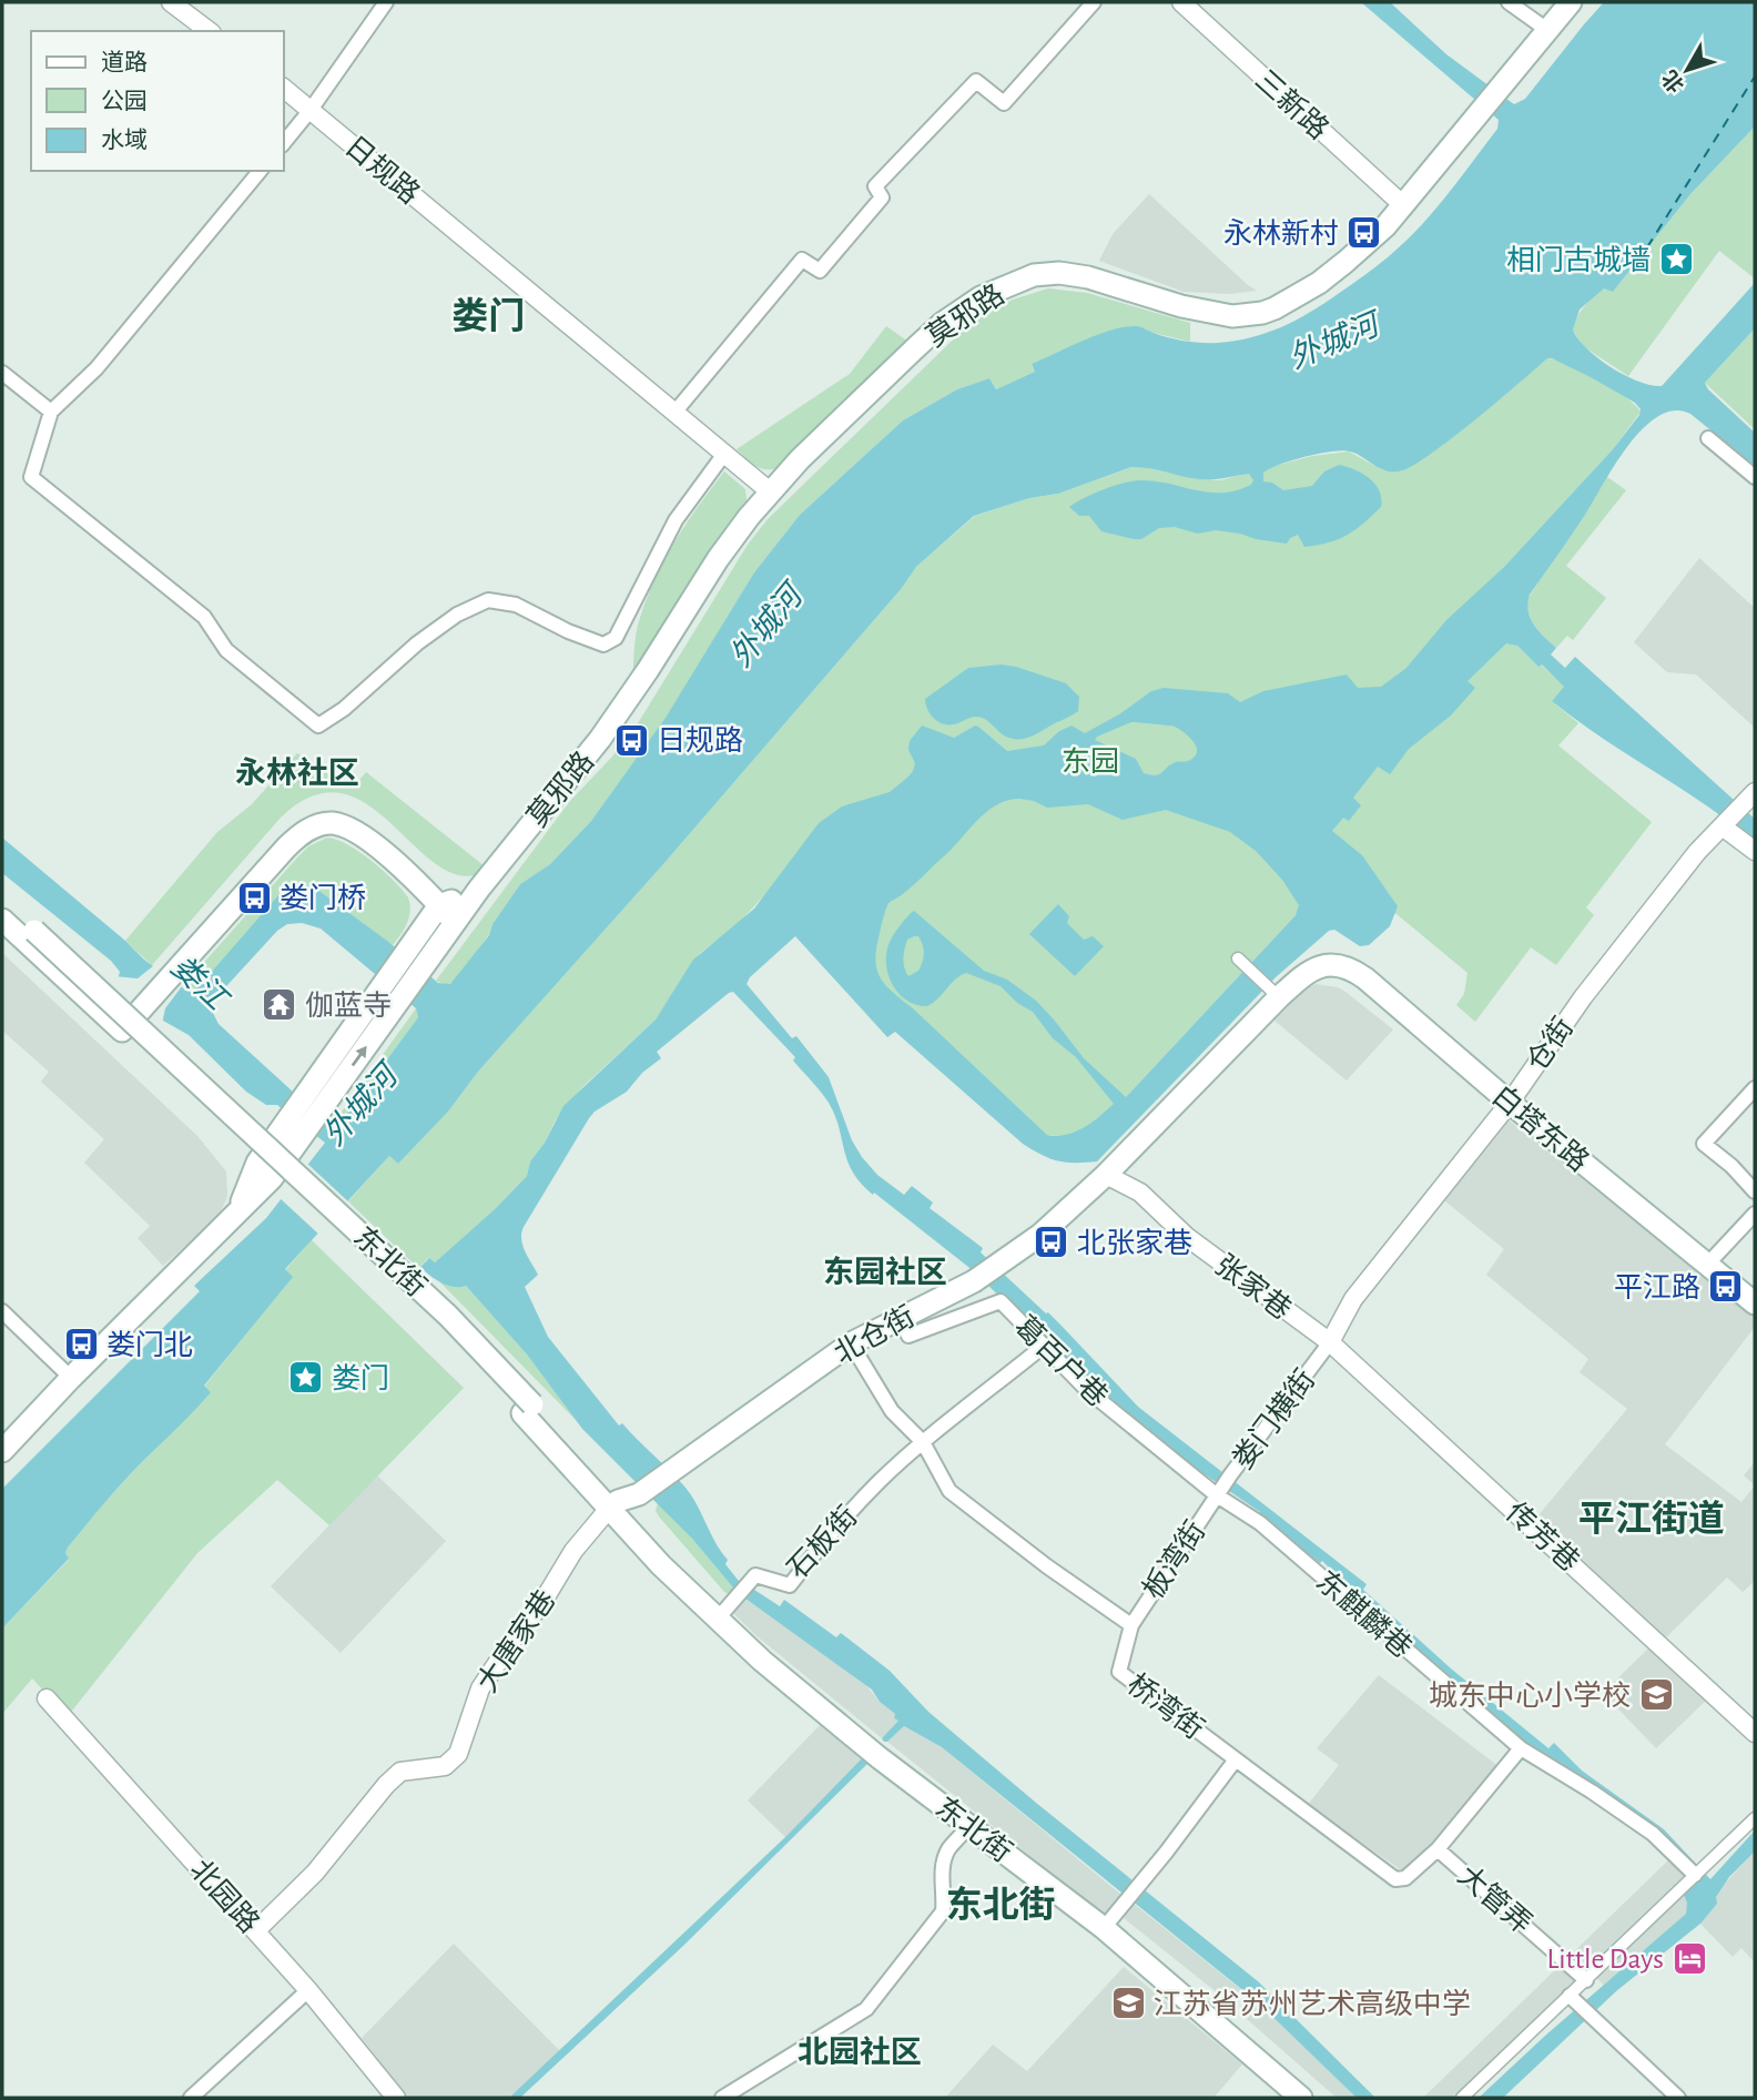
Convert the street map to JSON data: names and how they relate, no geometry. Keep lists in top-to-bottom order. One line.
{"streets":{"main road":["莫邪路","白塔东路","东北街","北仓街"],"street":["三新路","日规路","仓街","张家巷","葛百户巷","娄门横街","传芳巷","石板街","板湾街","东麒麟巷","大唐家巷","桥湾街","北园路","大管弄"]},"crossings":[["三新路","莫邪路"],["日规路","莫邪路"],["仓街","白塔东路"],["仓街","张家巷"],["仓街","娄门横街"],["仓街","传芳巷"],["白塔东路","北仓街"],["东北街","北仓街"],["东北街","石板街"],["东北街","大唐家巷"],["张家巷","北仓街"],["张家巷","娄门横街"],["张家巷","传芳巷"],["北仓街","葛百户巷"],["北仓街","大唐家巷"],["北仓街","桥湾街"],["葛百户巷","娄门横街"],["葛百户巷","板湾街"],["葛百户巷","东麒麟巷"],["娄门横街","传芳巷"],["娄门横街","板湾街"],["娄门横街","东麒麟巷"],["石板街","桥湾街"],["板湾街","东麒麟巷"],["板湾街","桥湾街"],["大唐家巷","北园路"],["桥湾街","大管弄"]],"districts":["娄门","永林社区","东园社区","平江街道","东北街","北园社区"],"water":["外城河","娄江"],"parks":["东园"],"places":{"bus stop":["永林新村","日规路","娄门桥","北张家巷","平江路","娄门北"],"place":["相门古城墙","娄门"],"temple":["伽蓝寺"],"school or university":["城东中心小学校","江苏省苏州艺术高级中学"],"hotel":["Little Days"]},"legend":["道路","公园","水域"],"north":"bottom left"}
